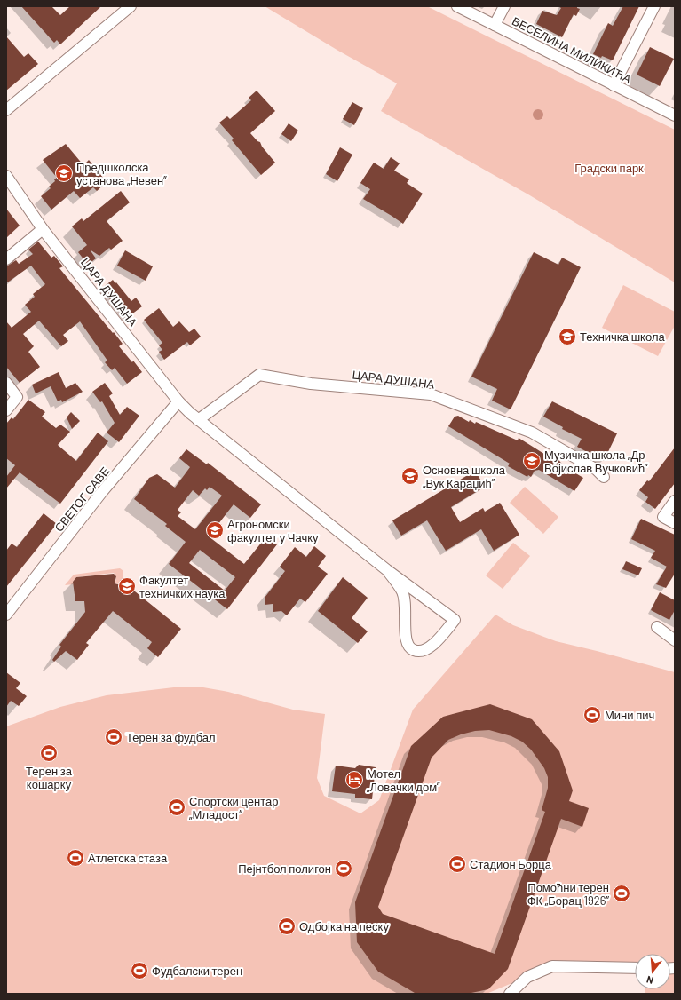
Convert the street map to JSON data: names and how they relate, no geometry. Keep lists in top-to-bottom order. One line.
{"streets":{"street":["ВЕСЕЛИНА МИЛИКИЋА","ЦАРА ДУШАНА","СВЕТОГ САВЕ"]},"crossings":[["ЦАРА ДУШАНА","СВЕТОГ САВЕ"]],"parks":["Градски парк"],"places":{"school or university":["Предшколска установа „Невен”","Техничка школа","Музичка школа „Др Војислав Вучковић”","Основна школа „Вук Караџић”","Агрономски факултет у Чачку","Факултет техничких наука"],"sports":["Мини пич","Терен за фудбал","Терен за кошарку","Спортски центар „Младост”","Атлетска стаза","Стадион Борца","Пејнтбол полигон","Помоћни терен ФК „Борац 1926”","Одбојка на песку","Фудбалски терен"],"hotel":["Мотел „Ловачки дом”"]},"north":"bottom"}
